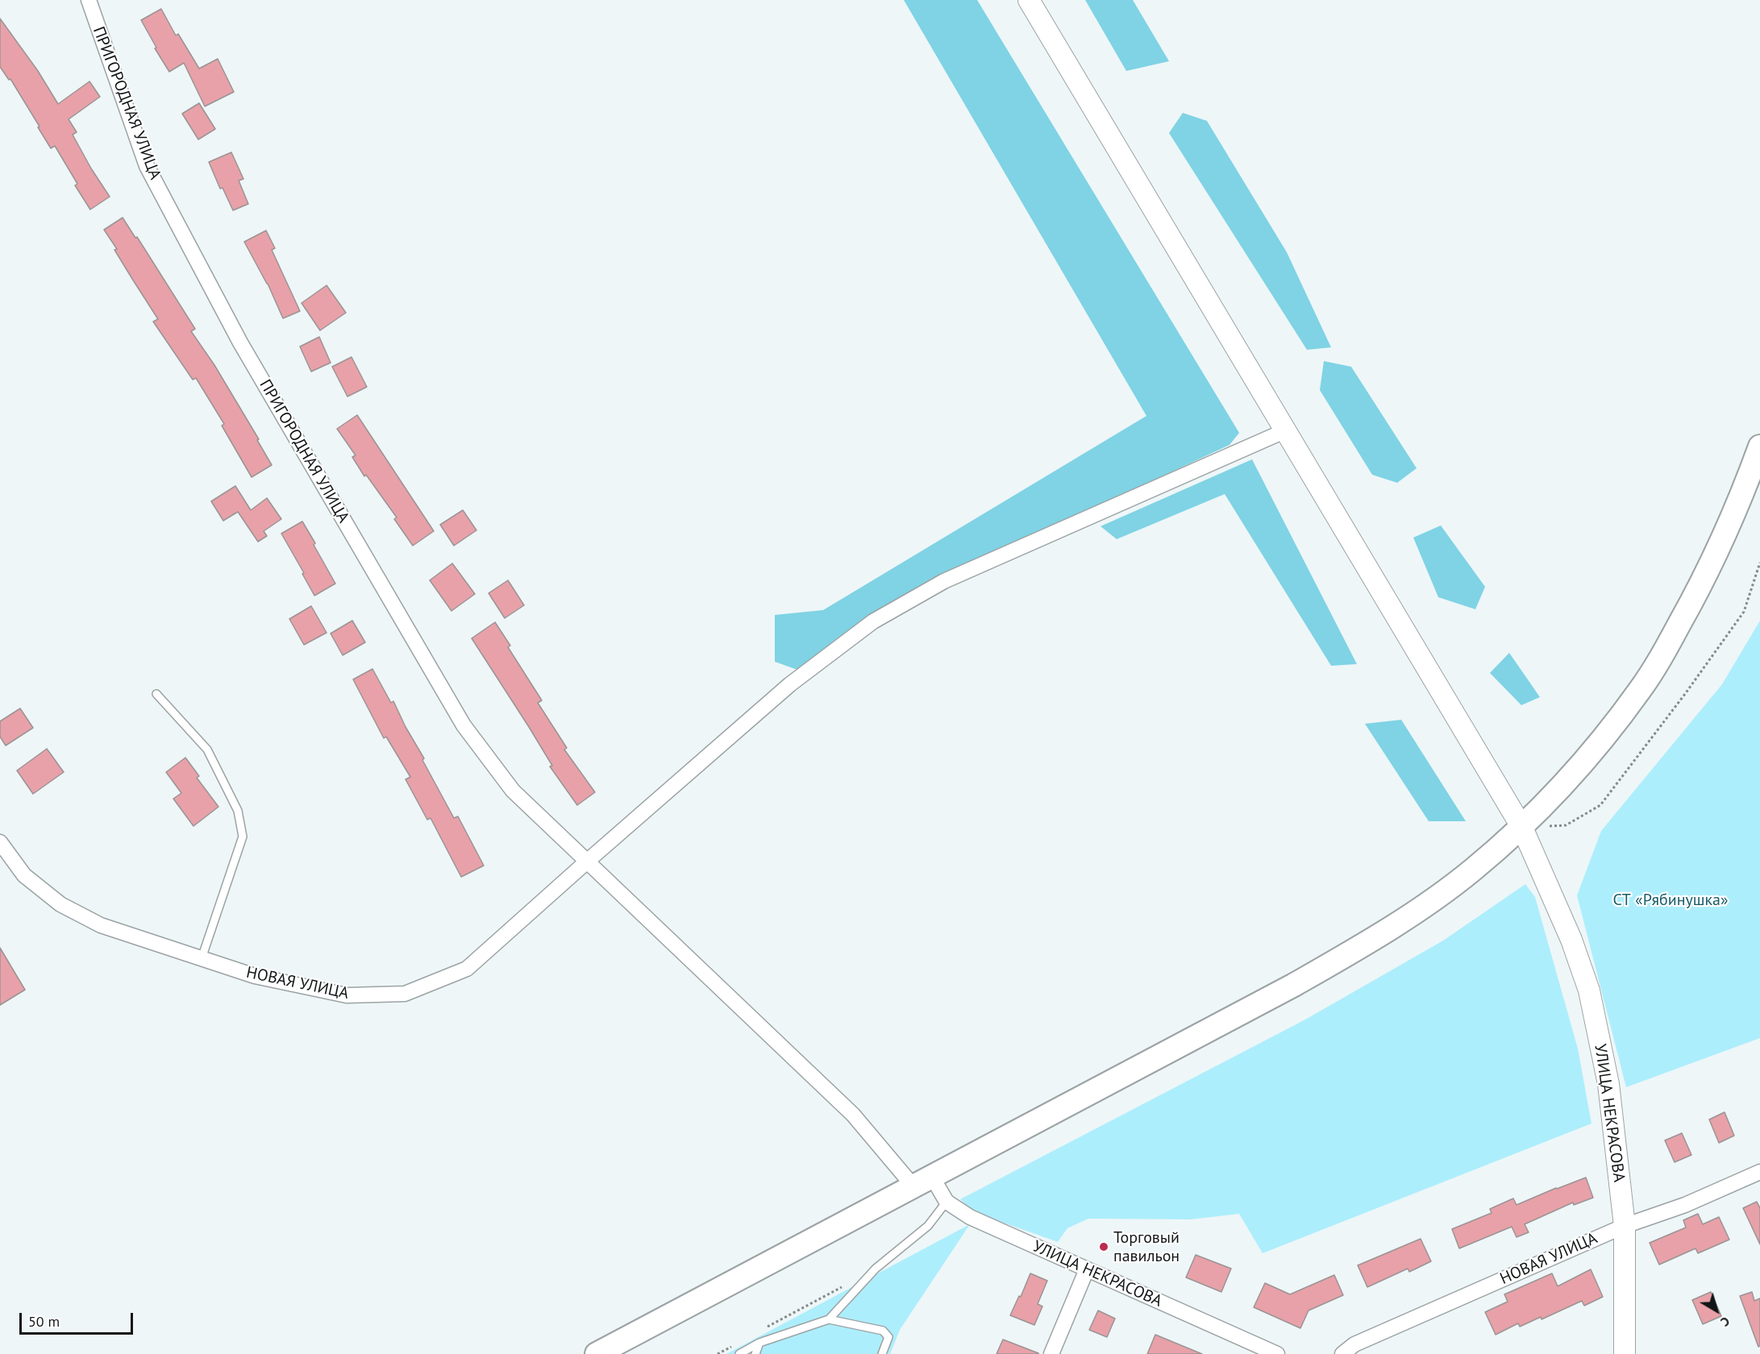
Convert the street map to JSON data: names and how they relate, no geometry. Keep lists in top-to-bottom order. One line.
{"streets":{"street":["ПРИГОРОДНАЯ УЛИЦА","НОВАЯ УЛИЦА","УЛИЦА НЕКРАСОВА"]},"crossings":[["ПРИГОРОДНАЯ УЛИЦА","НОВАЯ УЛИЦА"],["ПРИГОРОДНАЯ УЛИЦА","УЛИЦА НЕКРАСОВА"],["НОВАЯ УЛИЦА","УЛИЦА НЕКРАСОВА"]],"parks":["СТ «Рябинушка»"],"places":["Торговый павильон"],"scale_bar":"50 m","north":"bottom right"}
